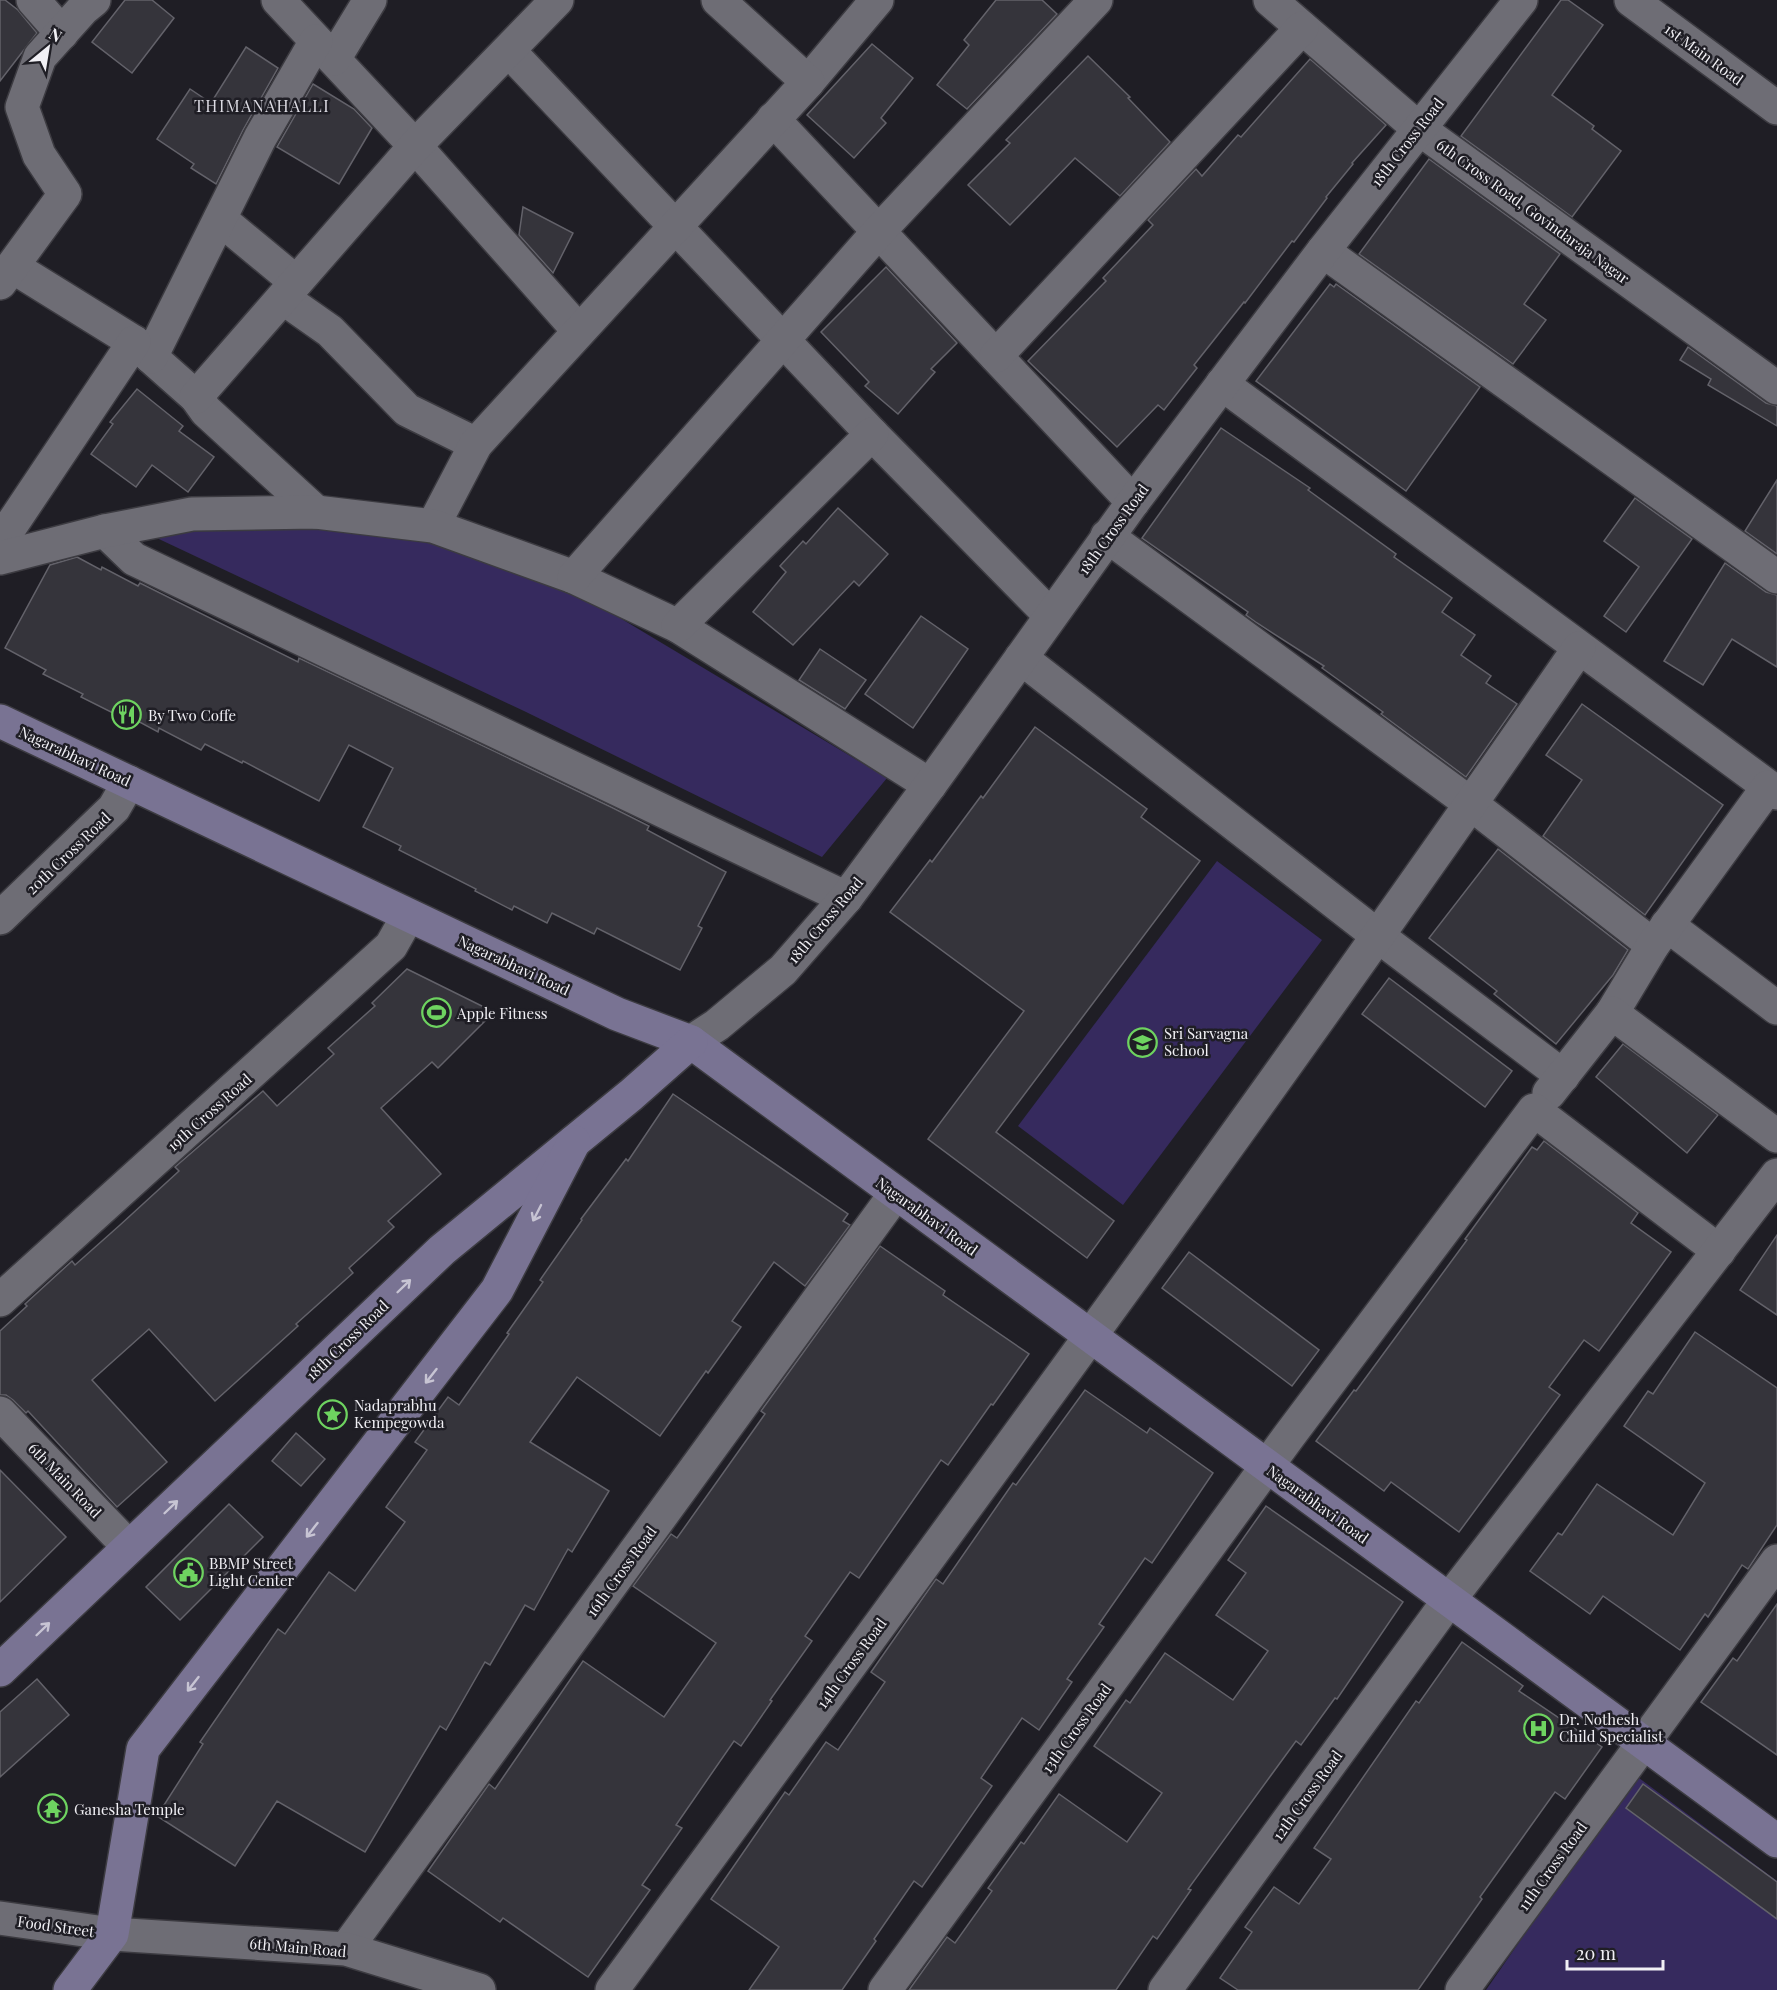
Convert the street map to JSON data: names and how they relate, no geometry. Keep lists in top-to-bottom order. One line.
{"streets":{"main road":["18th Cross Road","Nagarabhavi Road"],"street":["1st Main Road","6th Cross Road, Govindaraja Nagar","20th Cross Road","19th Cross Road","6th Main Road","16th Cross Road","14th Cross Road","13th Cross Road","12th Cross Road","11th Cross Road","Food Street"]},"crossings":[["18th Cross Road","6th Cross Road, Govindaraja Nagar"],["18th Cross Road","Nagarabhavi Road"],["18th Cross Road","6th Main Road"],["Nagarabhavi Road","20th Cross Road"],["Nagarabhavi Road","19th Cross Road"],["Nagarabhavi Road","16th Cross Road"],["Nagarabhavi Road","14th Cross Road"],["Nagarabhavi Road","13th Cross Road"],["Nagarabhavi Road","12th Cross Road"],["Nagarabhavi Road","11th Cross Road"],["6th Main Road","16th Cross Road"],["6th Main Road","Food Street"]],"districts":["THIMANAHALLI"],"places":{"restaurant":["By Two Coffe"],"sports":["Apple Fitness"],"school or university":["Sri Sarvagna School"],"place":["Nadaprabhu Kempegowda"],"public building":["BBMP Street Light Center"],"hospital":["Dr. Nothesh Child Specialist"],"temple":["Ganesha Temple"]},"scale_bar":"20 m","north":"top right"}
